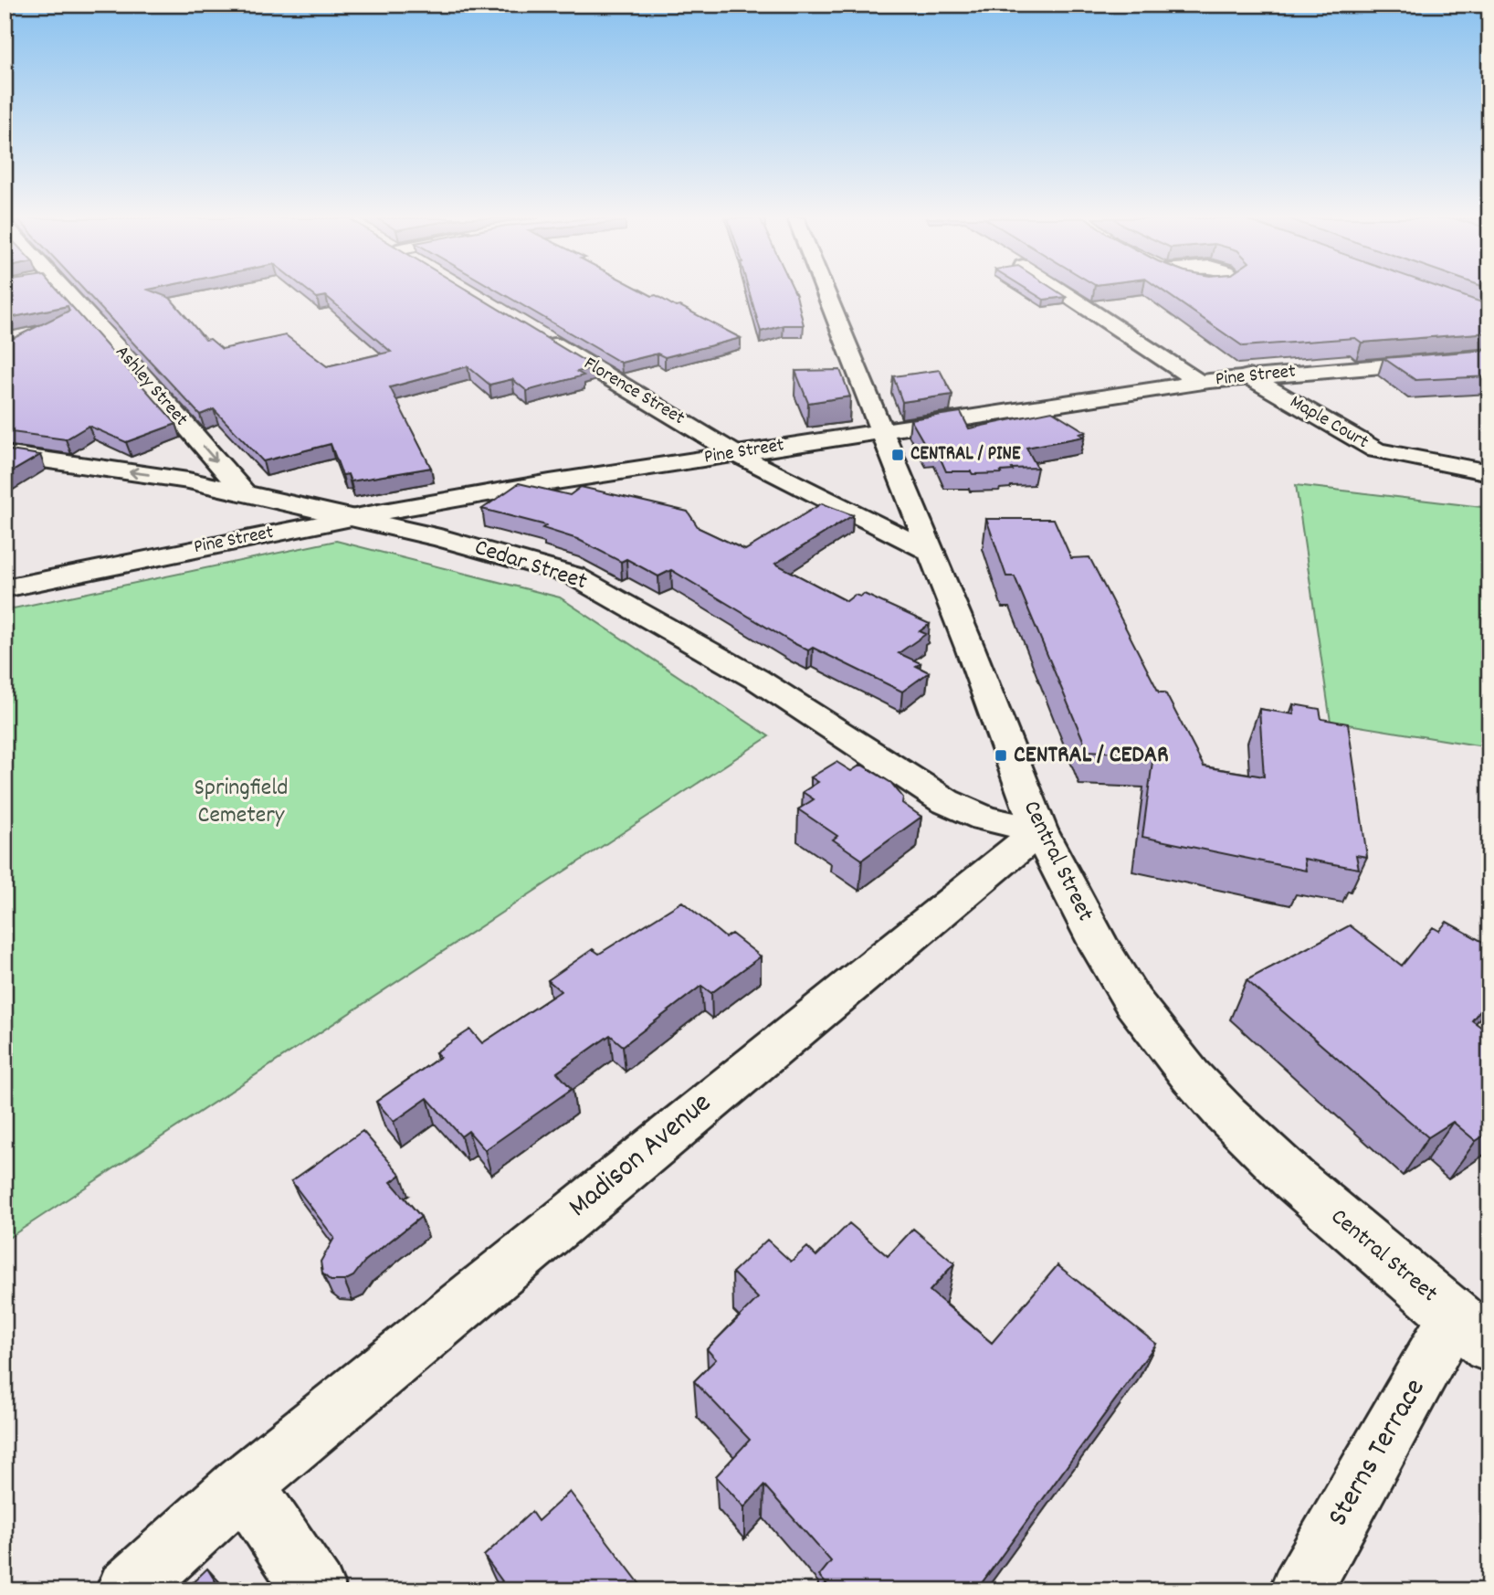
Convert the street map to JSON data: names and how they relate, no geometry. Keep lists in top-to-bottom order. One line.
{"streets":{"street":["Pine Street","Ashley Street","Florence Street","Maple Court","Cedar Street","Central Street","Madison Avenue","Sterns Terrace"]},"crossings":[["Pine Street","Florence Street"],["Pine Street","Maple Court"],["Pine Street","Cedar Street"],["Pine Street","Central Street"],["Ashley Street","Cedar Street"],["Florence Street","Central Street"],["Cedar Street","Central Street"],["Cedar Street","Madison Avenue"],["Central Street","Madison Avenue"],["Central Street","Sterns Terrace"]],"one_way":["Ashley Street"],"parks":["Springfield Cemetery"],"places":{"transit":["CENTRAL / PINE","CENTRAL / CEDAR"]}}
